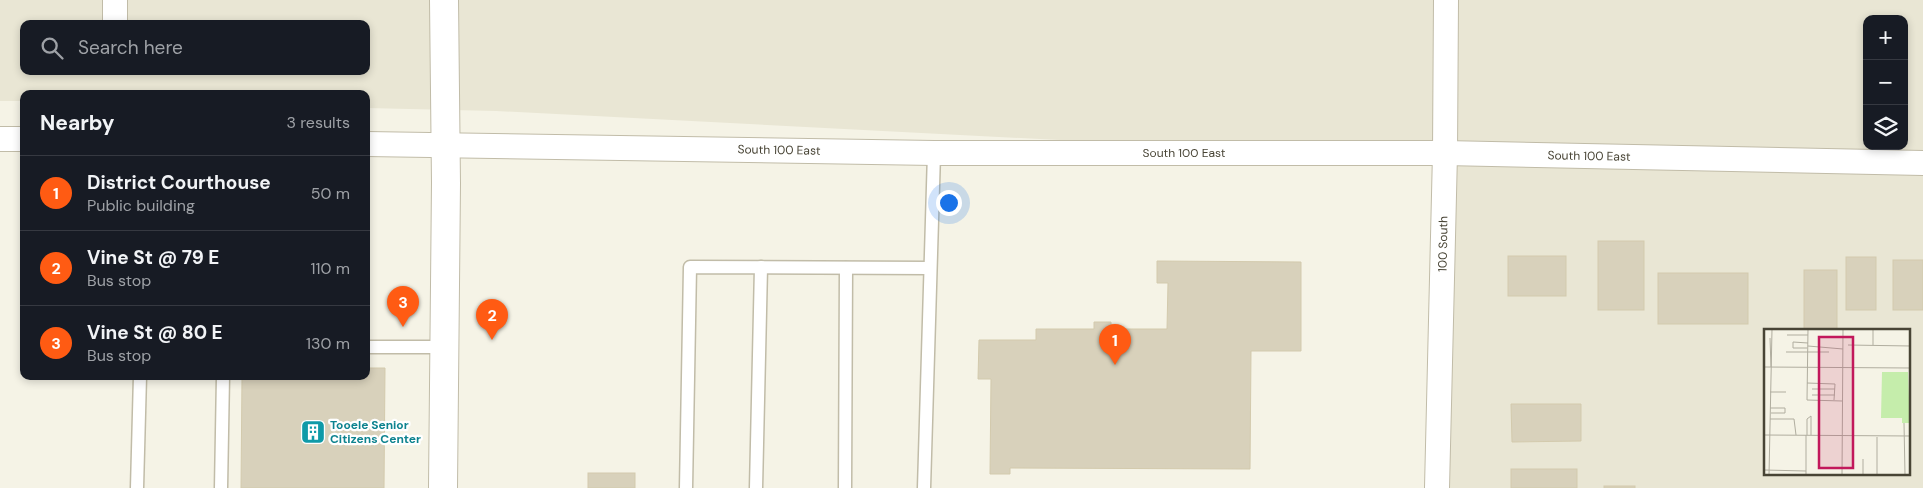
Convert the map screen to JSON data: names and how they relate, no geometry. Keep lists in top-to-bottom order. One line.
{"streets":{"street":["South 100 East","100 South"]},"crossings":[["South 100 East","100 South"]],"places":{"building":["Tooele Senior Citizens Center"]},"page":{"map_buttons":["+","−"],"search":"Search here","heading":["Nearby","3 results"],"list":[{"mark":"1","name":"District Courthouse","note":"Public building","value":"50 m"},{"mark":"2","name":"Vine St @ 79 E","note":"Bus stop","value":"110 m"},{"mark":"3","name":"Vine St @ 80 E","note":"Bus stop","value":"130 m"}],"pins":["3","2","1"]}}
